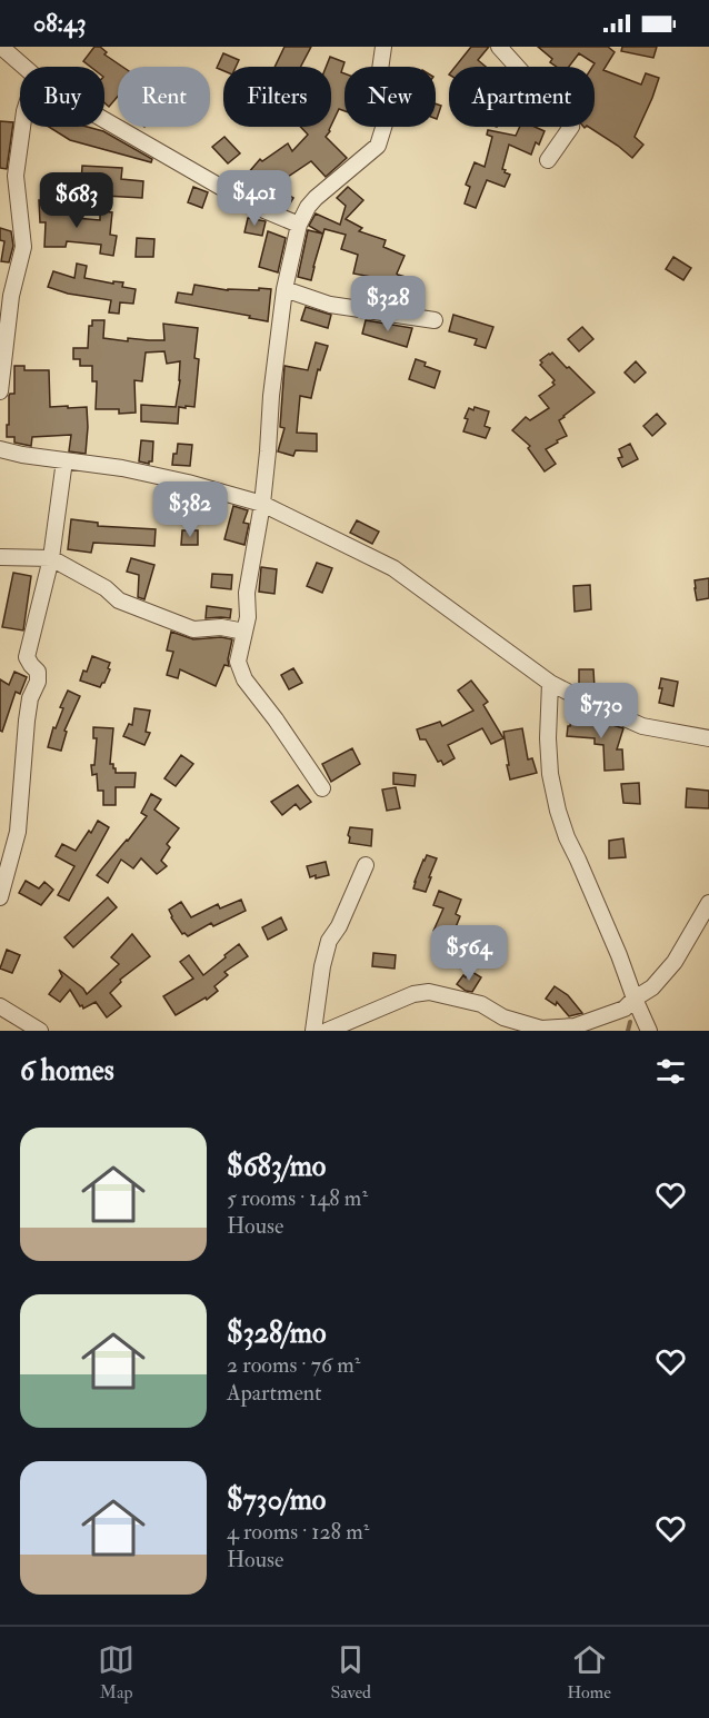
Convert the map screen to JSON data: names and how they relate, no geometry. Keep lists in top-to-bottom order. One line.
{"page":{"status":"08:43","chip":["Buy","Rent","Filters","New","Apartment"],"price":["$401","$683","$328","$382","$730","$564"],"heading":"6 homes","list":[{"name":"$683/mo","note":"5 rooms · 148 m² · House"},{"name":"$328/mo","note":"2 rooms · 76 m² · Apartment"},{"name":"$730/mo","note":"4 rooms · 128 m² · House"}],"tabs":["Map","Saved","Home"]}}
